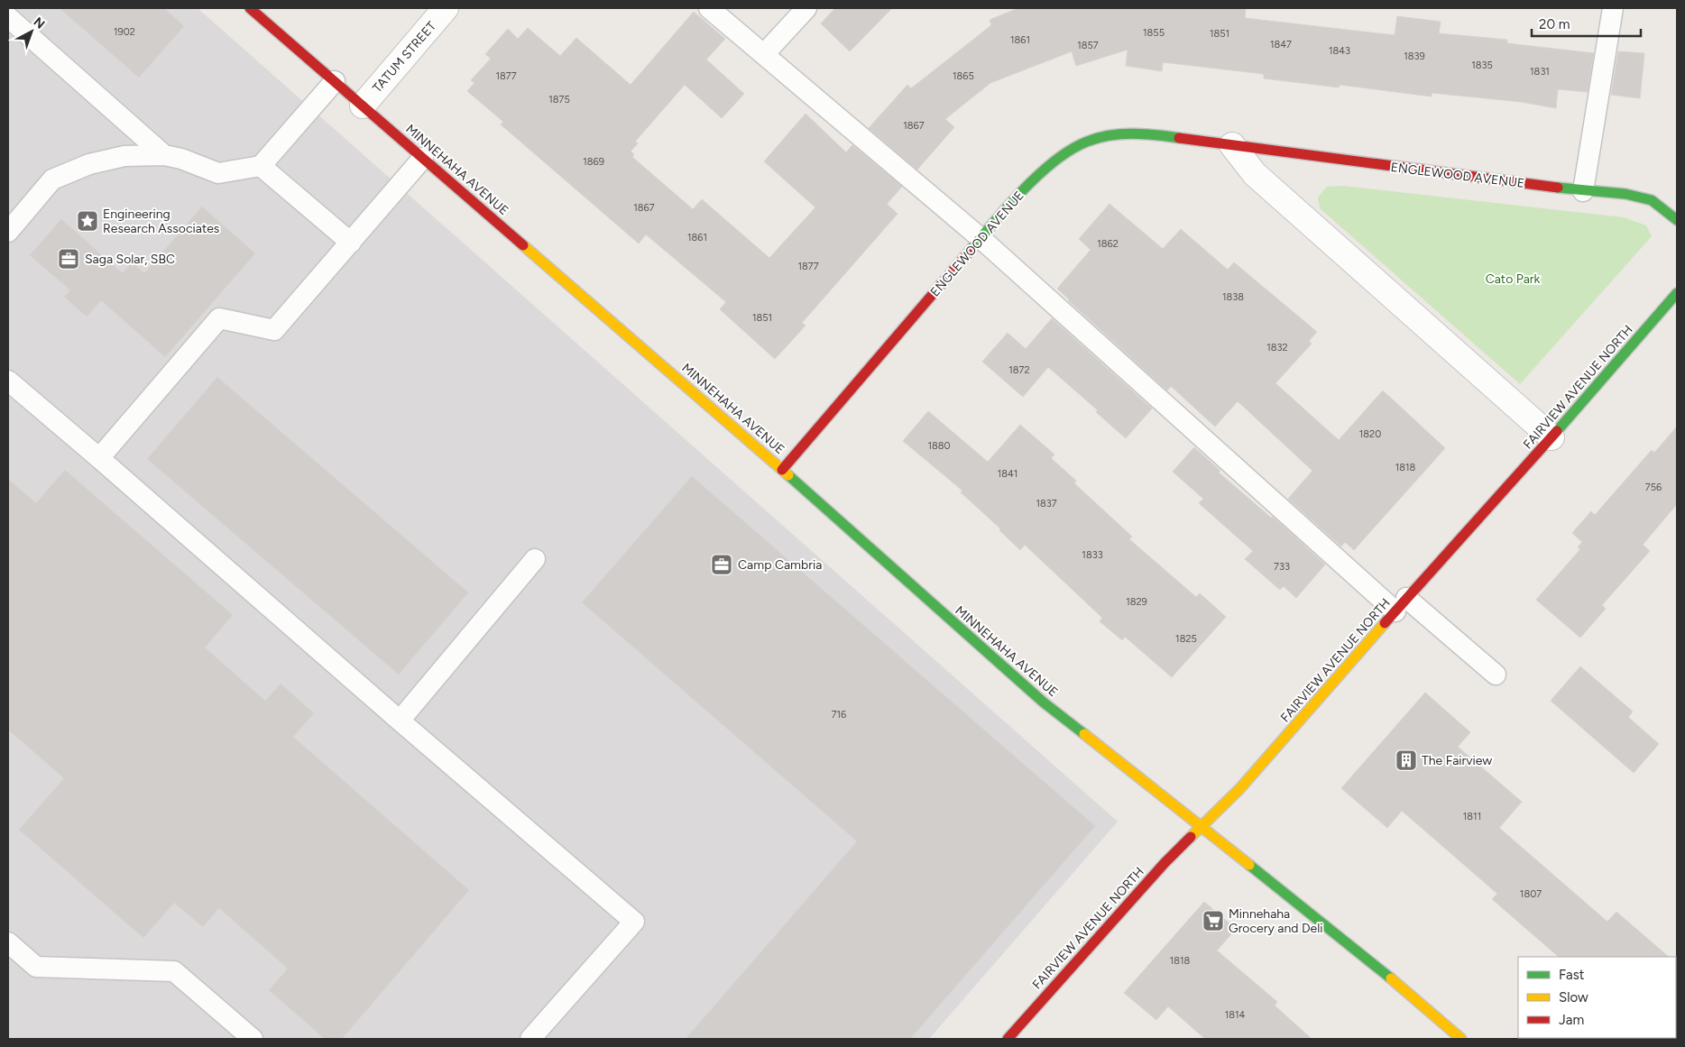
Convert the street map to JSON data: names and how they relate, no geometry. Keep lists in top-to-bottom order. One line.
{"streets":{"street":["TATUM STREET","MINNEHAHA AVENUE","ENGLEWOOD AVENUE","FAIRVIEW AVENUE NORTH"]},"crossings":[["TATUM STREET","MINNEHAHA AVENUE"],["MINNEHAHA AVENUE","ENGLEWOOD AVENUE"],["MINNEHAHA AVENUE","FAIRVIEW AVENUE NORTH"]],"parks":["Cato Park"],"places":{"place":["Engineering Research Associates"],"office":["Saga Solar, SBC","Camp Cambria"],"building":["The Fairview"],"supermarket":["Minnehaha Grocery and Deli"]},"house_numbers":["1902","1855","1851","1861","1847","1857","1843","1839","1835","1831","1877","1865","1875","1867","1869","1867","1861","1862","1877","1838","1851","1832","1872","1820","1880","1818","1841","756","1837","1833","733","1829","1825","716","1811","1807","1818","1814"],"legend":["Fast","Slow","Jam"],"scale_bar":"20 m","north":"top right"}
